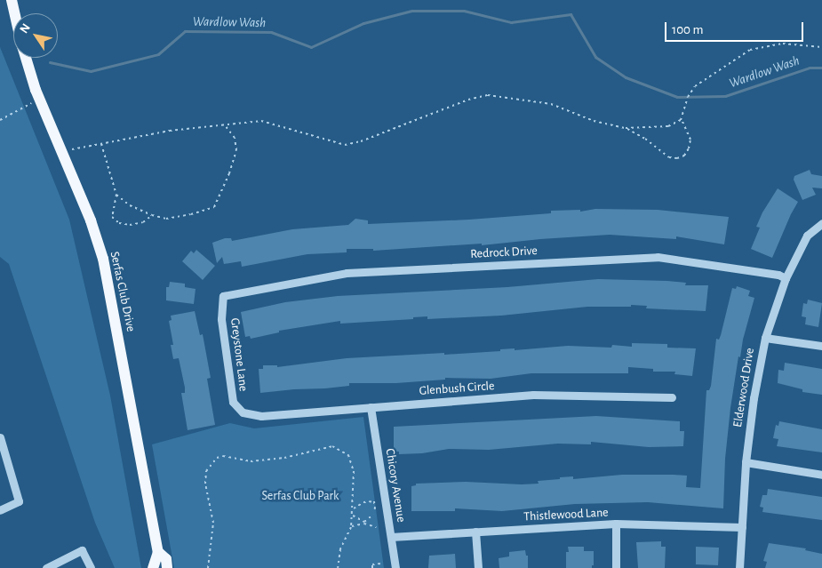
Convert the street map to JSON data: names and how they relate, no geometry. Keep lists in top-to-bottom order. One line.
{"streets":{"main road":["Serfas Club Drive"],"street":["Redrock Drive","Greystone Lane","Elderwood Drive","Glenbush Circle","Chicory Avenue","Thistlewood Lane"]},"crossings":[["Redrock Drive","Greystone Lane"],["Redrock Drive","Elderwood Drive"],["Greystone Lane","Glenbush Circle"],["Elderwood Drive","Thistlewood Lane"],["Glenbush Circle","Chicory Avenue"],["Chicory Avenue","Thistlewood Lane"]],"water":["Wardlow Wash"],"parks":["Serfas Club Park"],"scale_bar":"100 m","north":"top left"}
